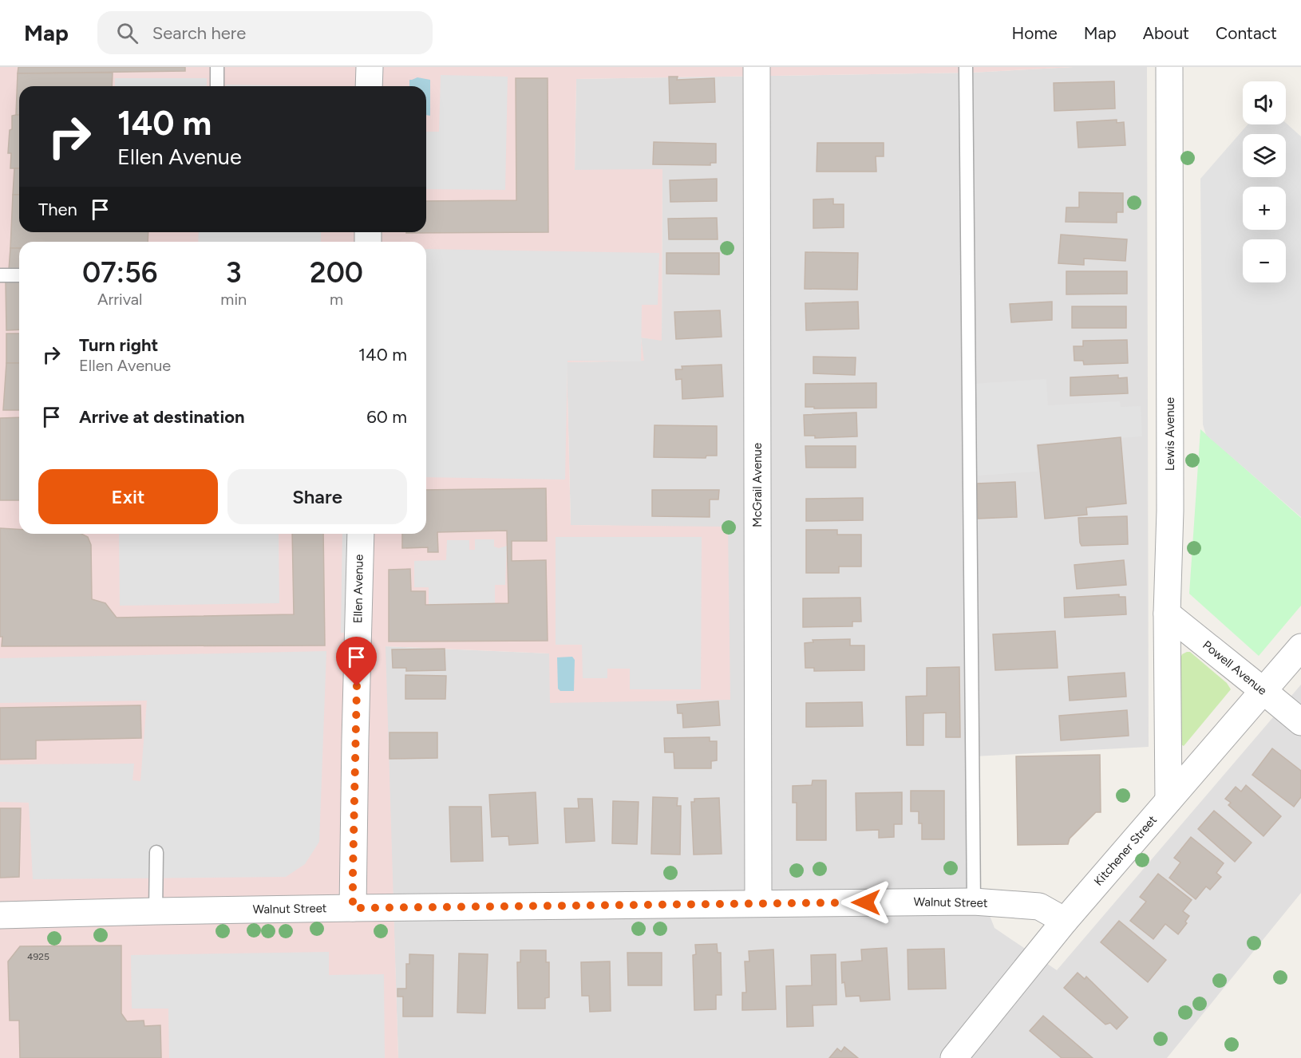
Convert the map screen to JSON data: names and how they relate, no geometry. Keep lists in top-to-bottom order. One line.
{"streets":{"street":["Lewis Avenue","McGrail Avenue","Ellen Avenue","Powell Avenue","Kitchener Street","Walnut Street"]},"crossings":[["Lewis Avenue","Powell Avenue"],["Lewis Avenue","Kitchener Street"],["McGrail Avenue","Walnut Street"],["Ellen Avenue","Walnut Street"],["Powell Avenue","Kitchener Street"],["Kitchener Street","Walnut Street"]],"house_numbers":["4925"],"page":{"header":"Map","search":"Search here","nav":["Home","Map","About","Contact"],"map_buttons":["+","−"],"turn":["140 m","Ellen Avenue"],"then":"Then","eta":["07:56","Arrival","3","min","200","m"],"list":[{"name":"Turn right","note":"Ellen Avenue","value":"140 m"},{"name":"Arrive at destination","value":"60 m"}],"buttons":["Exit","Share"]}}
